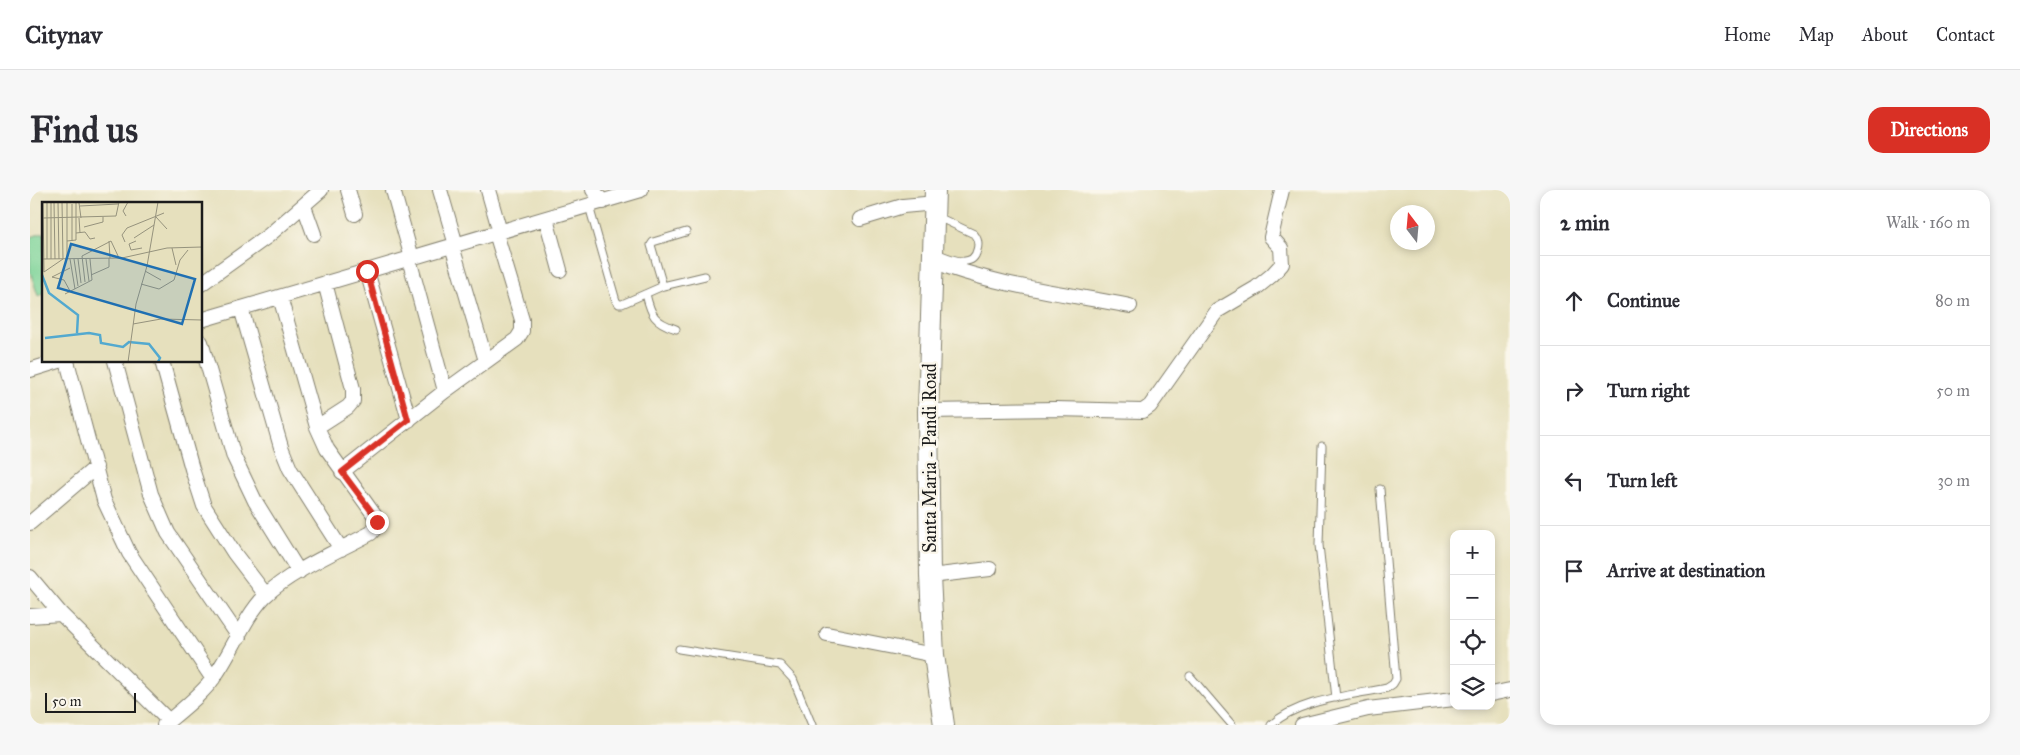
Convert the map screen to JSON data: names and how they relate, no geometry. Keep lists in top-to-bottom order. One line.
{"streets":{"main road":["Santa Maria - Pandi Road"]},"scale_bar":"50 m","north":"top","page":{"header":"Citynav","nav":["Home","Map","About","Contact"],"buttons":"Directions","title":"Find us","heading":["2 min","Walk · 160 m"],"list":[["Continue","80 m"],["Turn right","50 m"],["Turn left","30 m"],"Arrive at destination"],"map_buttons":["+","−"],"scale":"50 m"}}
